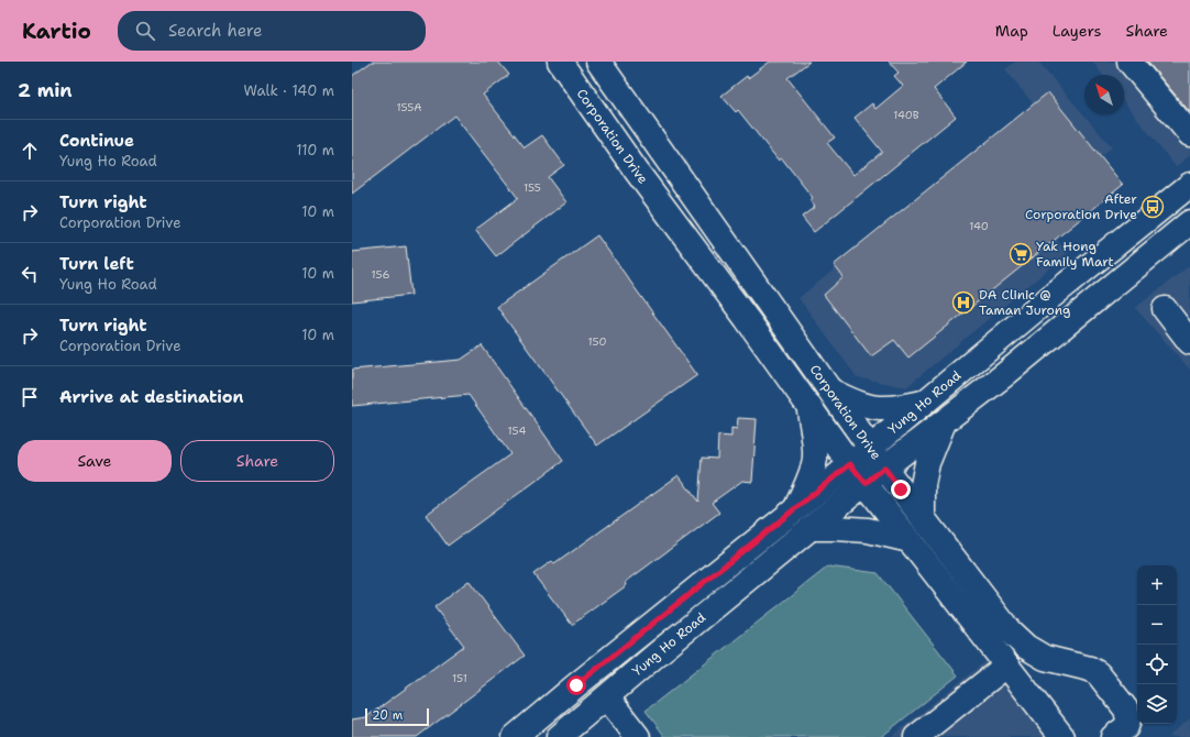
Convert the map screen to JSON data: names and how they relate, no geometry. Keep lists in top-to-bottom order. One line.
{"streets":{"street":["Corporation Drive","Yung Ho Road"]},"crossings":[["Corporation Drive","Yung Ho Road"]],"places":{"bus stop":["After Corporation Drive"],"supermarket":["Yak Hong Family Mart"],"hospital":["DA Clinic @ Taman Jurong"]},"house_numbers":["155A","140B","155","140","156","150","154","151"],"scale_bar":"20 m","north":"top left","page":{"header":"Kartio","search":"Search here","nav":["Map","Layers","Share"],"heading":["2 min","Walk · 140 m"],"list":[["Continue","Yung Ho Road","110 m"],["Turn right","Corporation Drive","10 m"],["Turn left","Yung Ho Road","10 m"],["Turn right","Corporation Drive","10 m"],"Arrive at destination"],"buttons":["Save","Share"],"map_buttons":["+","−"],"scale":"20 m"}}
